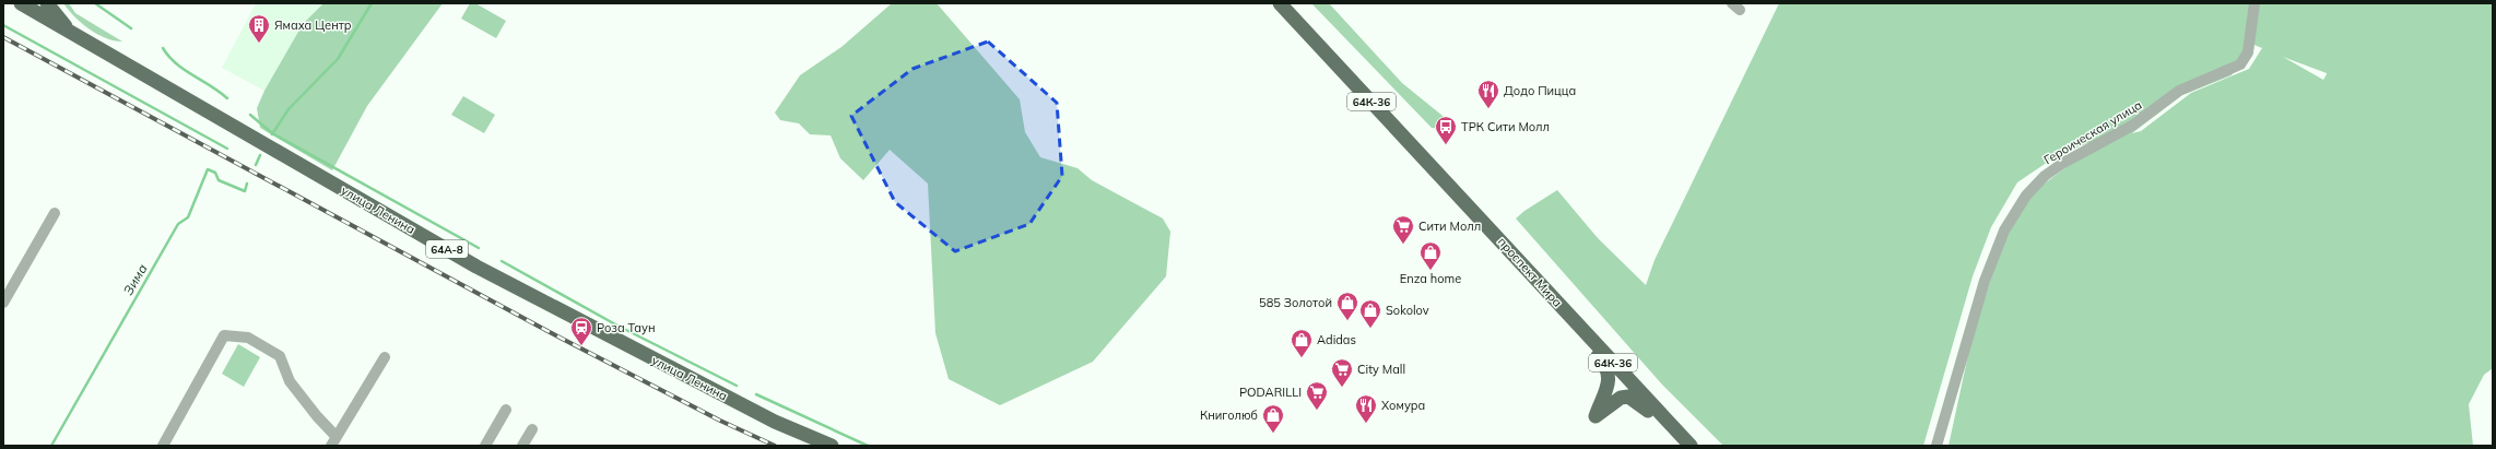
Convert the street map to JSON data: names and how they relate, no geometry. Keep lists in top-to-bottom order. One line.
{"streets":{"main road":["64К-36","улица Ленина","64А-8","проспект Мира"],"street":["Героическая улица"]},"water":["Зима"],"places":{"building":["Ямаха Центр"],"restaurant":["Додо Пицца","Хомура"],"bus stop":["ТРК Сити Молл"],"supermarket":["Сити Молл","City Mall","PODARILLI"],"shop":["Enza home","585 Золотой","Sokolov","Adidas","Книголюб"],"station":["Роза Таун"]}}
